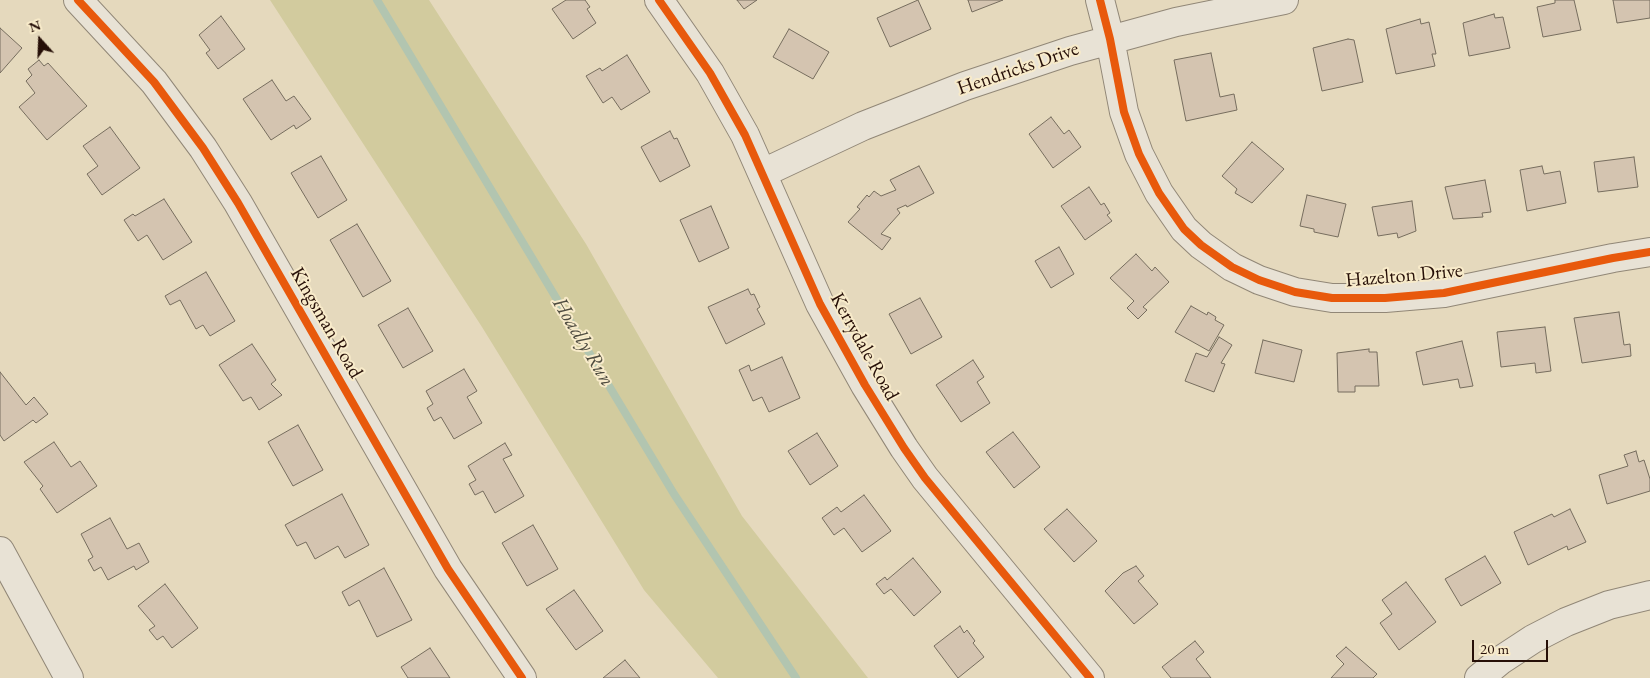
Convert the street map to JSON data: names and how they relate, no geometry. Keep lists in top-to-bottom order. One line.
{"streets":{"street":["Hendricks Drive","Hazelton Drive","Kingsman Road","Kerrydale Road"]},"crossings":[["Hendricks Drive","Hazelton Drive"],["Hendricks Drive","Kerrydale Road"]],"water":["Hoadly Run"],"scale_bar":"20 m","north":"top"}
